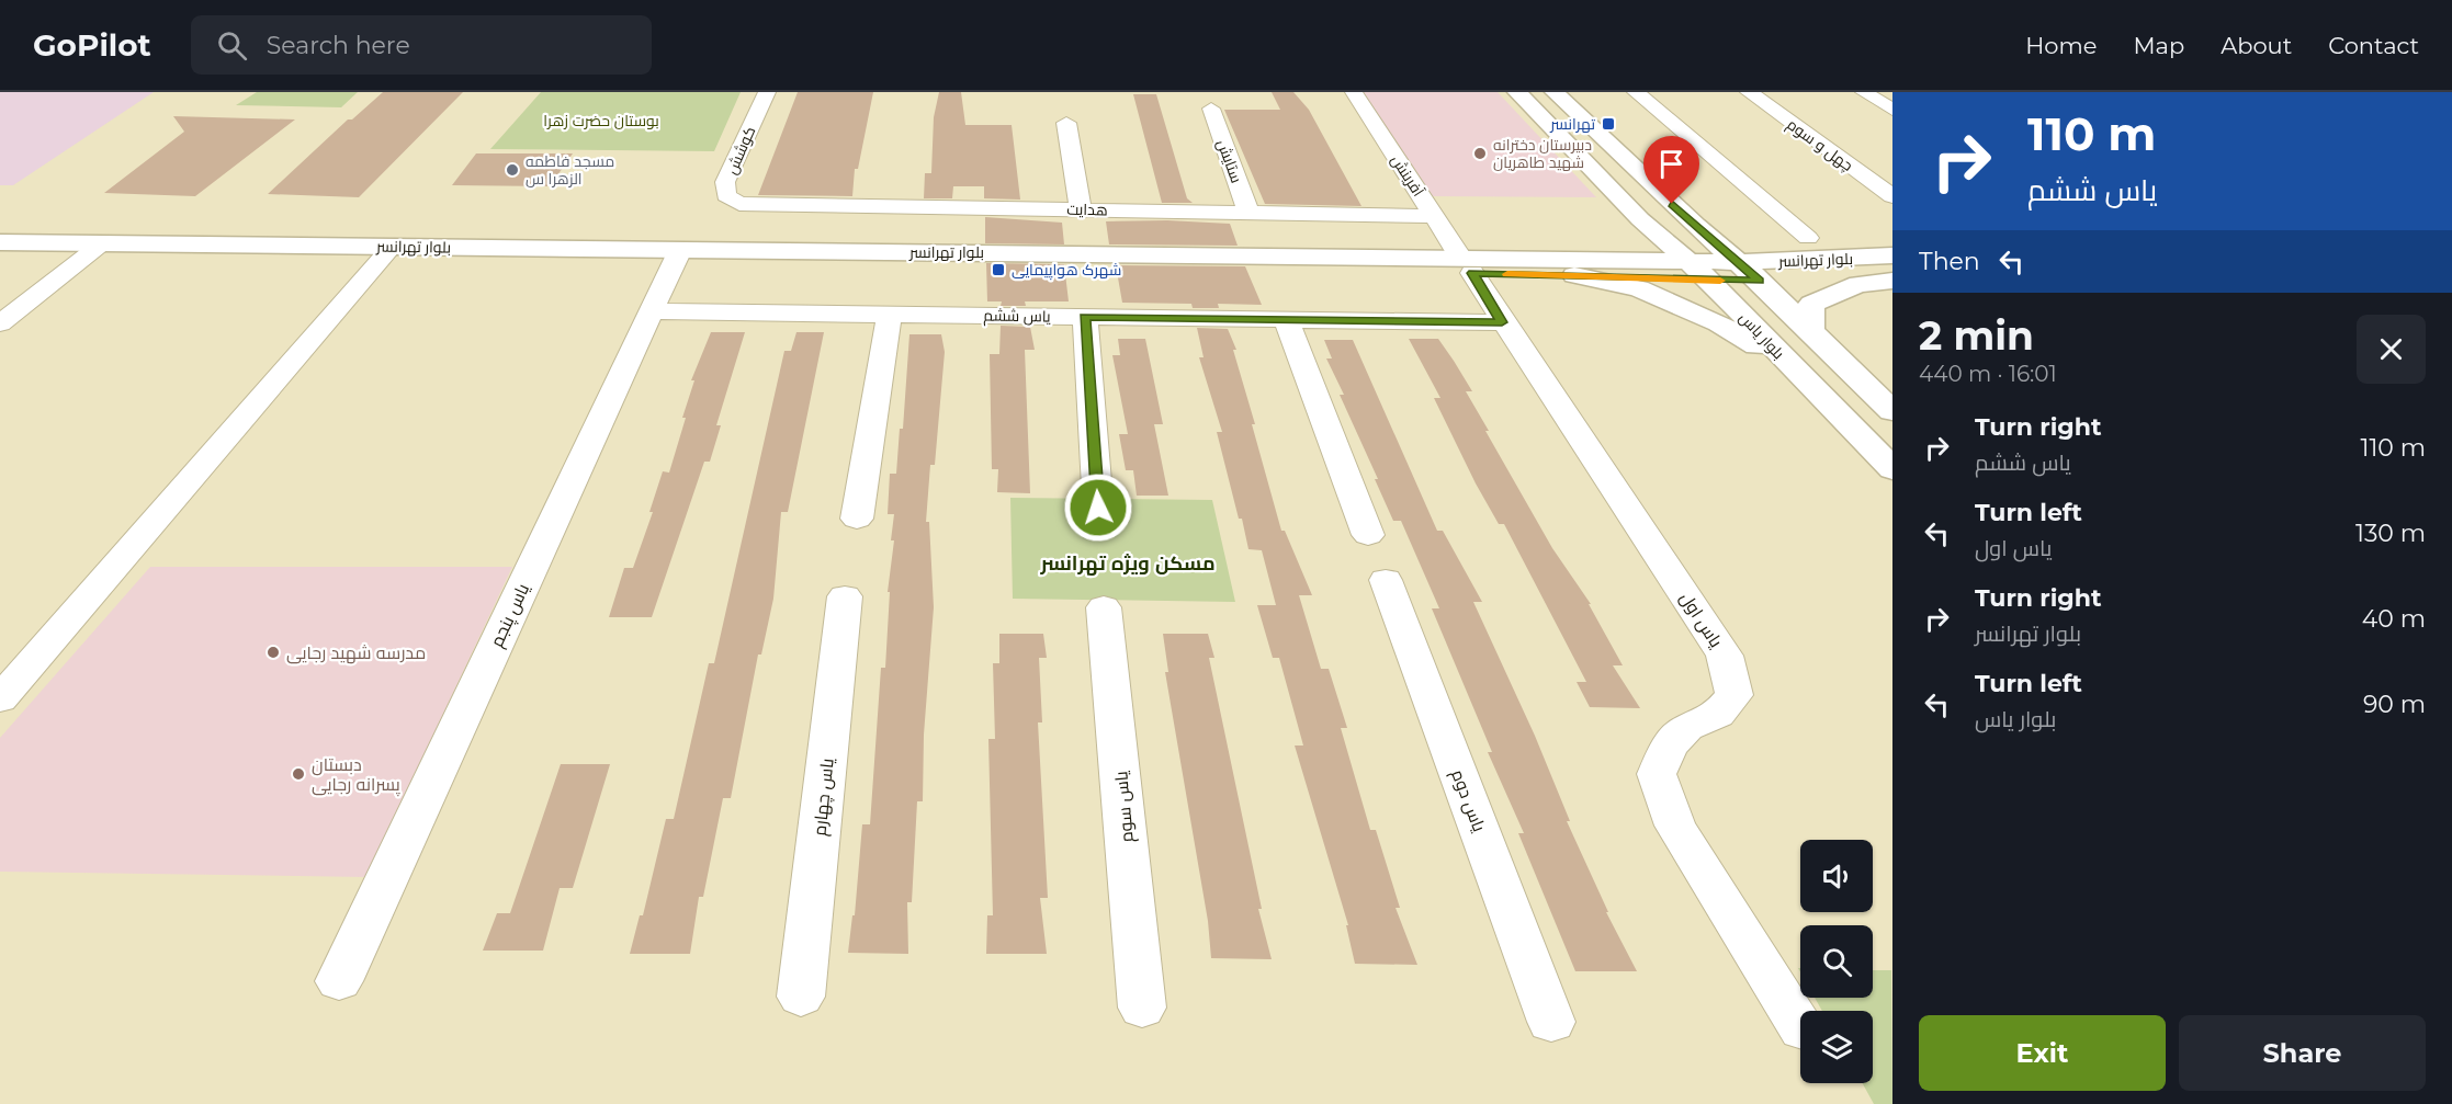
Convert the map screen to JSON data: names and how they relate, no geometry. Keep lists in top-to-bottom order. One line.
{"streets":{"main road":["بلوار تهرانسر","بلوار یاس"],"street":["چهل و سوم","کوشش","ستایش","آفرینش","هدایت","یاس ششم","یاس پنجم","یاس اول","یاس چهارم","یاس دوم","یاس سوم"]},"crossings":[["کوشش","هدایت"],["ستایش","هدایت"],["آفرینش","هدایت"],["آفرینش","بلوار تهرانسر"],["آفرینش","یاس اول"],["بلوار تهرانسر","بلوار یاس"],["بلوار تهرانسر","یاس پنجم"],["بلوار تهرانسر","یاس اول"],["یاس ششم","یاس پنجم"],["یاس ششم","یاس اول"]],"districts":["مسکن ویژه تهرانسر"],"parks":["بوستان حضرت زهرا"],"places":{"transit":["تهرانسر","شهرک هواپیمایی"],"other":["دبیرستان دخترانه شهید طاهریان","مسجد فاطمه الزهرا س","مدرسه شهید رجایی","دبستان پسرانه رجایی"]},"page":{"header":"GoPilot","search":"Search here","nav":["Home","Map","About","Contact"],"turn":["110 m","یاس ششم"],"then":"Then","heading":["2 min","440 m · 16:01"],"list":[{"name":"Turn right","note":"یاس ششم","value":"110 m"},{"name":"Turn left","note":"یاس اول","value":"130 m"},{"name":"Turn right","note":"بلوار تهرانسر","value":"40 m"},{"name":"Turn left","note":"بلوار یاس","value":"90 m"}],"buttons":["Exit","Share"]}}
